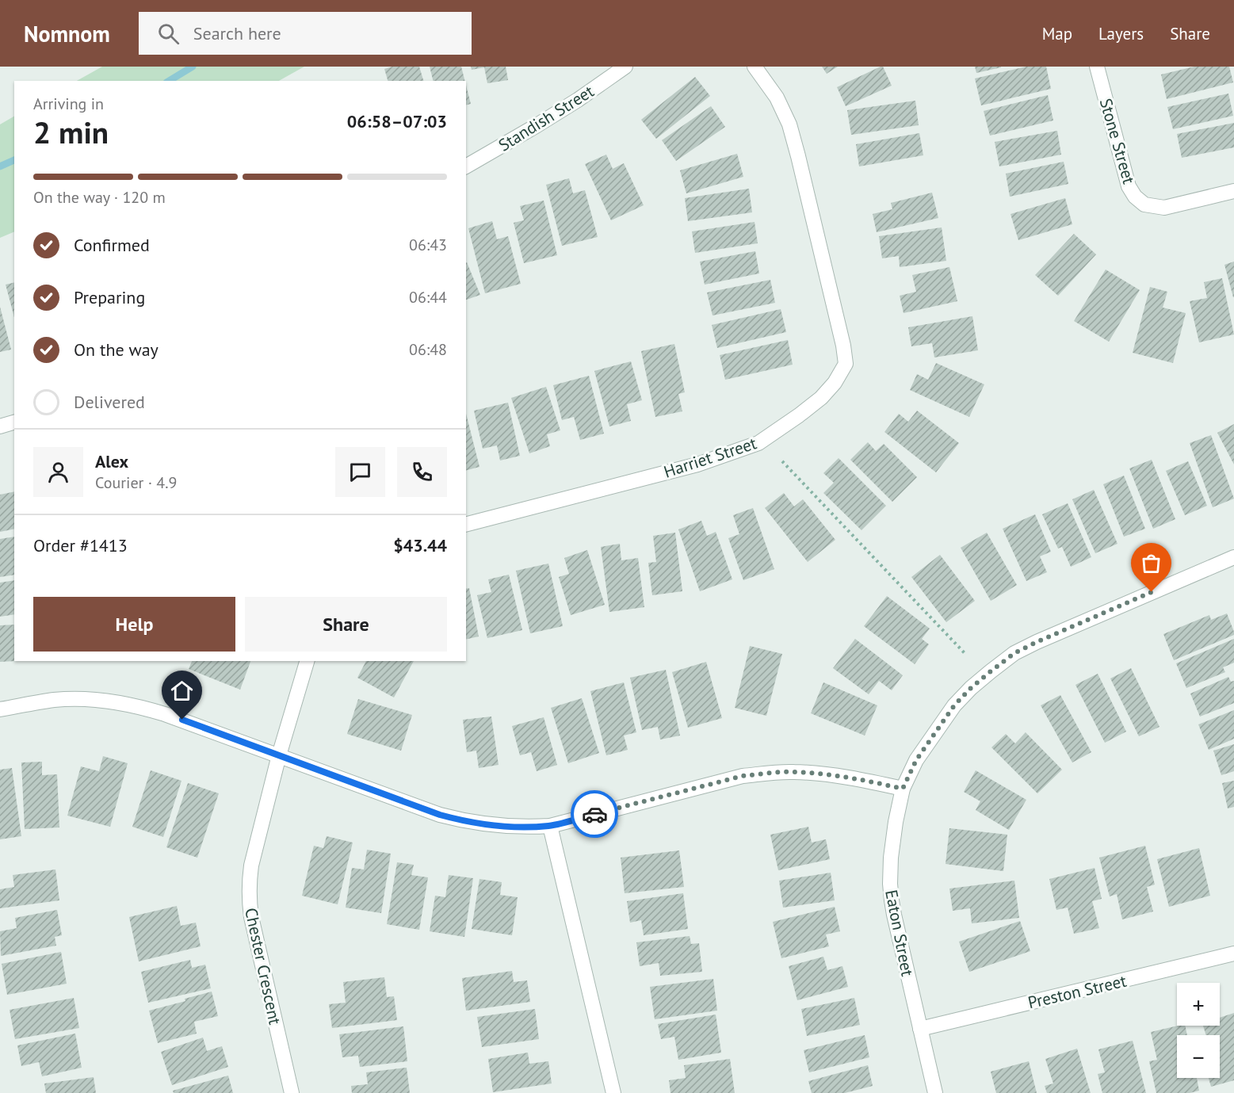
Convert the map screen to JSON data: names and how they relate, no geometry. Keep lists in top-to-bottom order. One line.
{"streets":{"street":["Standish Street","Stone Street","Harriet Street","Eaton Street","Chester Crescent","Preston Street"]},"crossings":[["Eaton Street","Preston Street"]],"page":{"header":"Nomnom","search":"Search here","nav":["Map","Layers","Share"],"heading":["2 min","Arriving in","06:58–07:03"],"panel":["Alex","Courier · 4.9","Order #1413","$43.44"],"bar":"On the way · 120 m","list":[["Confirmed","06:43"],["Preparing","06:44"],["On the way","06:48"],"Delivered"],"buttons":["Help","Share"],"map_buttons":["+","−"]}}
